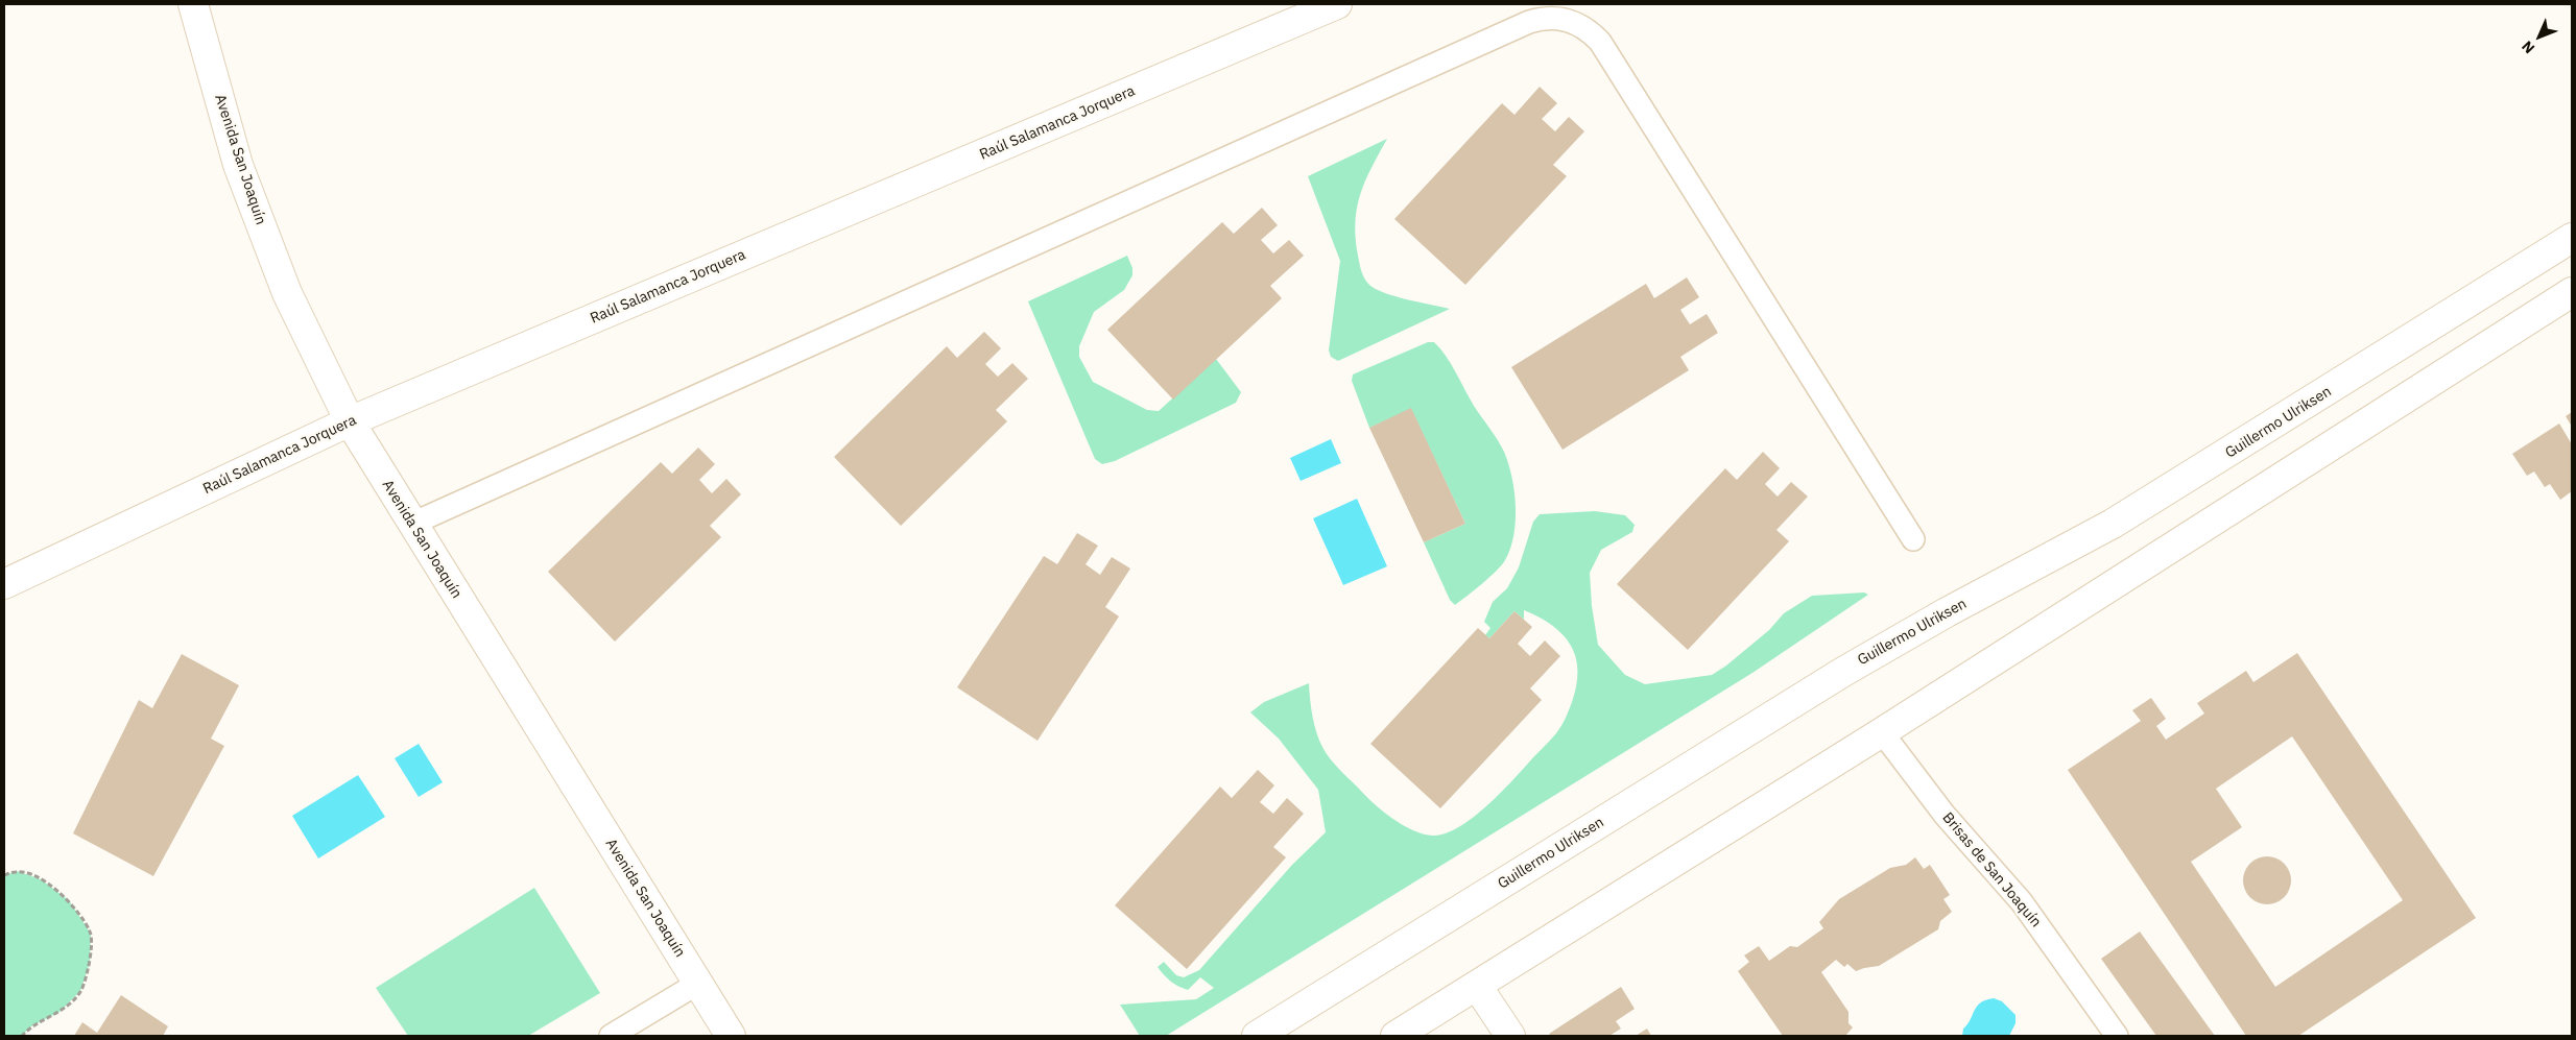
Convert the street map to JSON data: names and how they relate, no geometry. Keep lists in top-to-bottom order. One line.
{"streets":{"main road":["Raúl Salamanca Jorquera","Avenida San Joaquín","Guillermo Ulriksen"],"lane":["Brisas de San Joaquín"]},"crossings":[["Raúl Salamanca Jorquera","Avenida San Joaquín"]],"north":"bottom left"}
